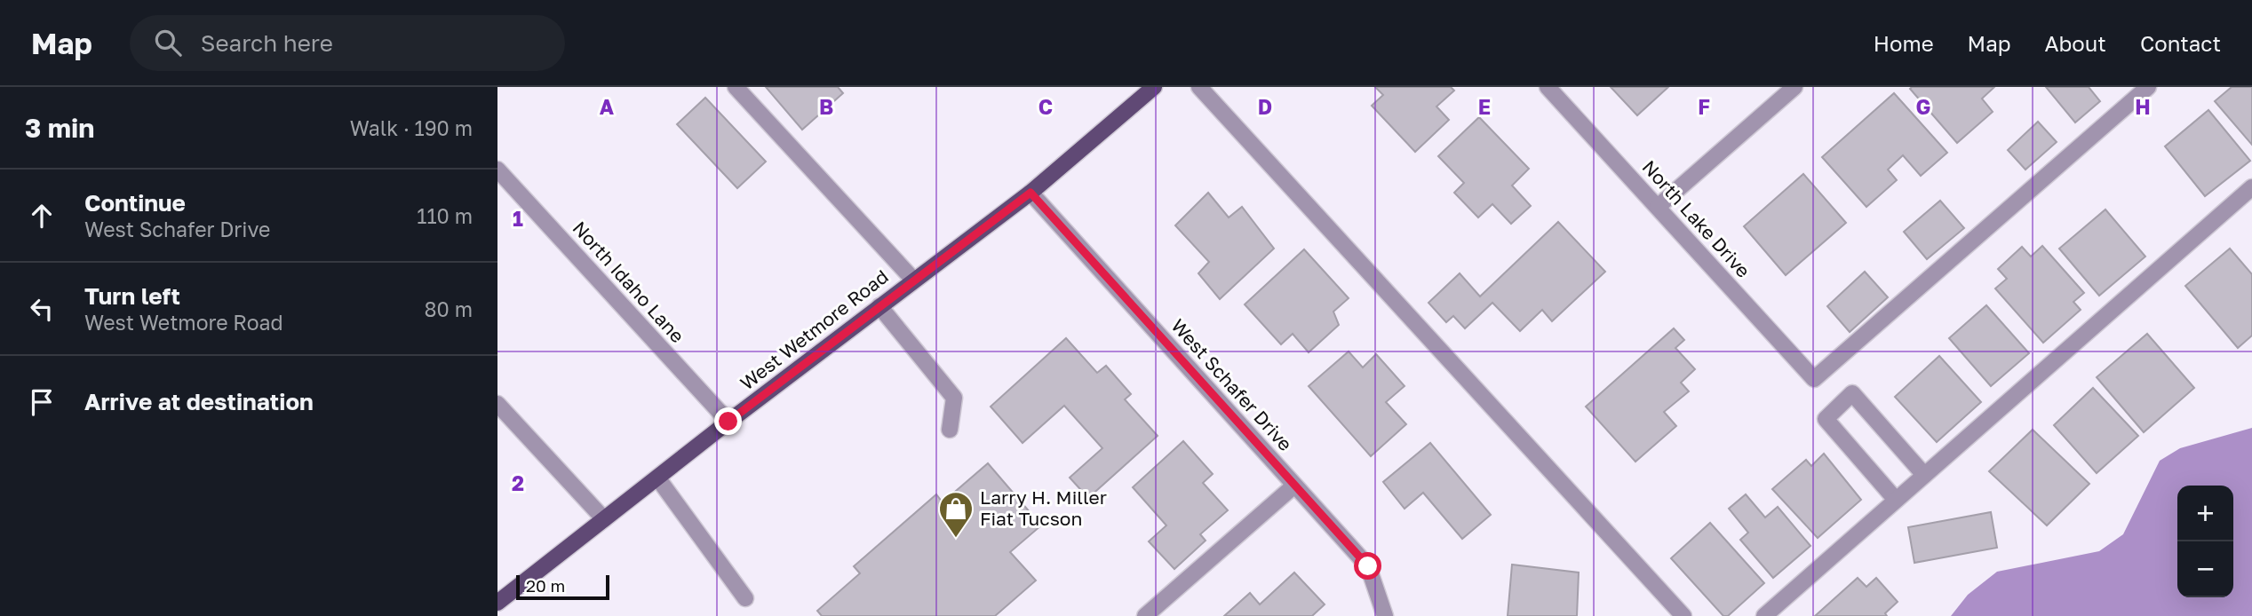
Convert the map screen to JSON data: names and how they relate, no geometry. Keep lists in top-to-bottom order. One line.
{"streets":{"main road":["West Wetmore Road"],"street":["North Lake Drive","North Idaho Lane","West Schafer Drive"]},"crossings":[["North Idaho Lane","West Wetmore Road"],["West Wetmore Road","West Schafer Drive"]],"places":{"shop":["Larry H. Miller Fiat Tucson"]},"scale_bar":"20 m","page":{"header":"Map","search":"Search here","nav":["Home","Map","About","Contact"],"heading":["3 min","Walk · 190 m"],"list":[["Continue","West Schafer Drive","110 m"],["Turn left","West Wetmore Road","80 m"],"Arrive at destination"],"map_buttons":["+","−"],"scale":"20 m"},"grid":{"columns":["A","B","C","D","E","F","G","H"],"rows":["1","2"]}}
